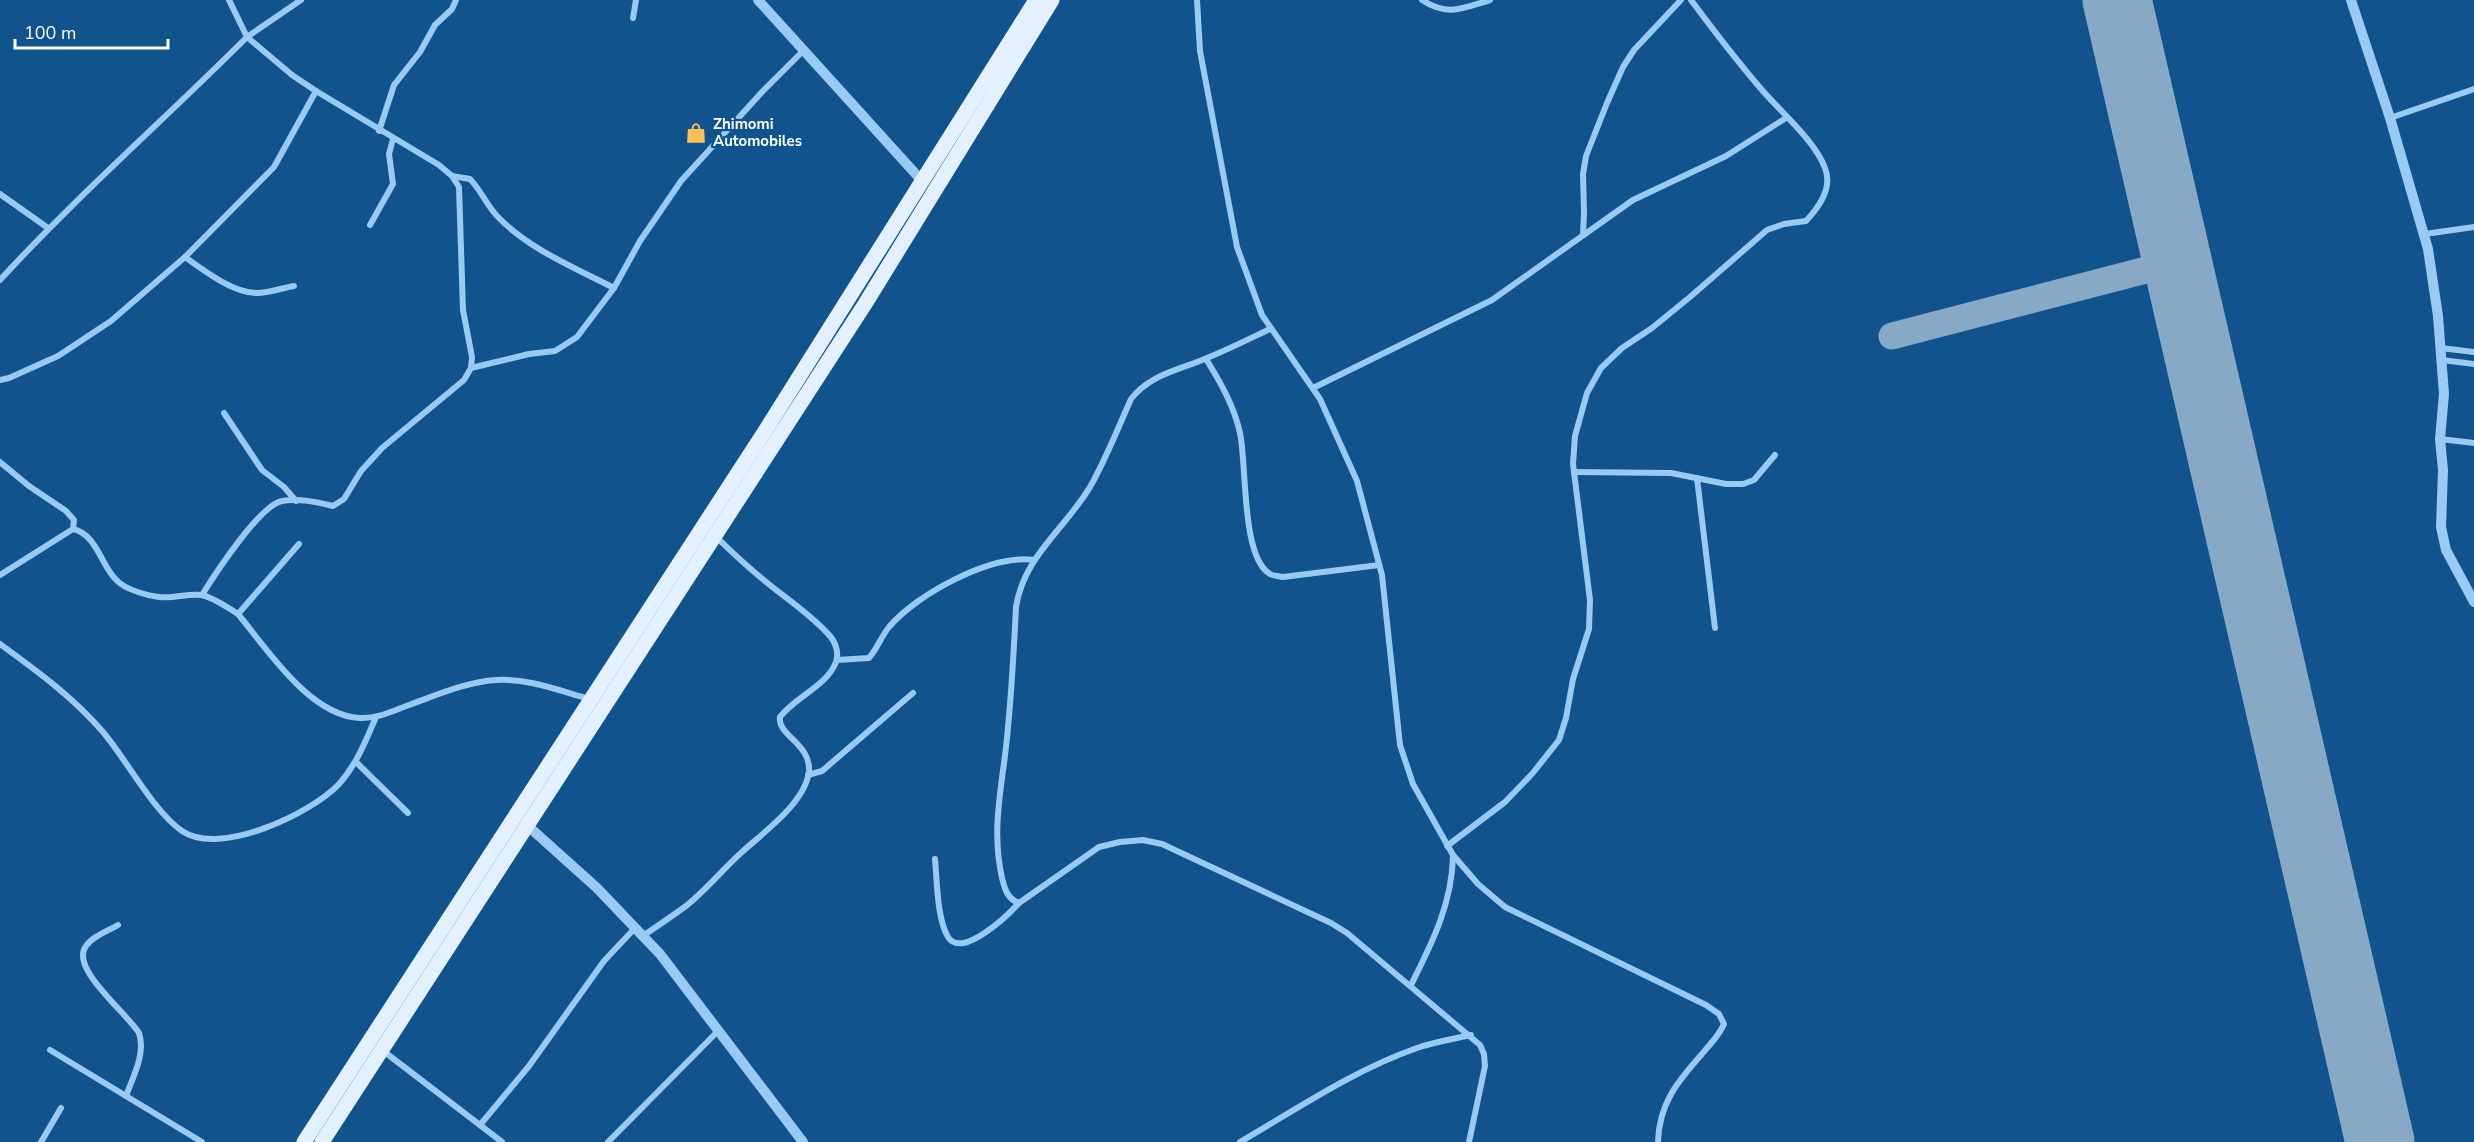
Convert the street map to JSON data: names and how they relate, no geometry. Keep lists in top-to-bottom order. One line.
{"places":{"shop":["Zhimomi Automobiles"]},"scale_bar":"100 m"}
